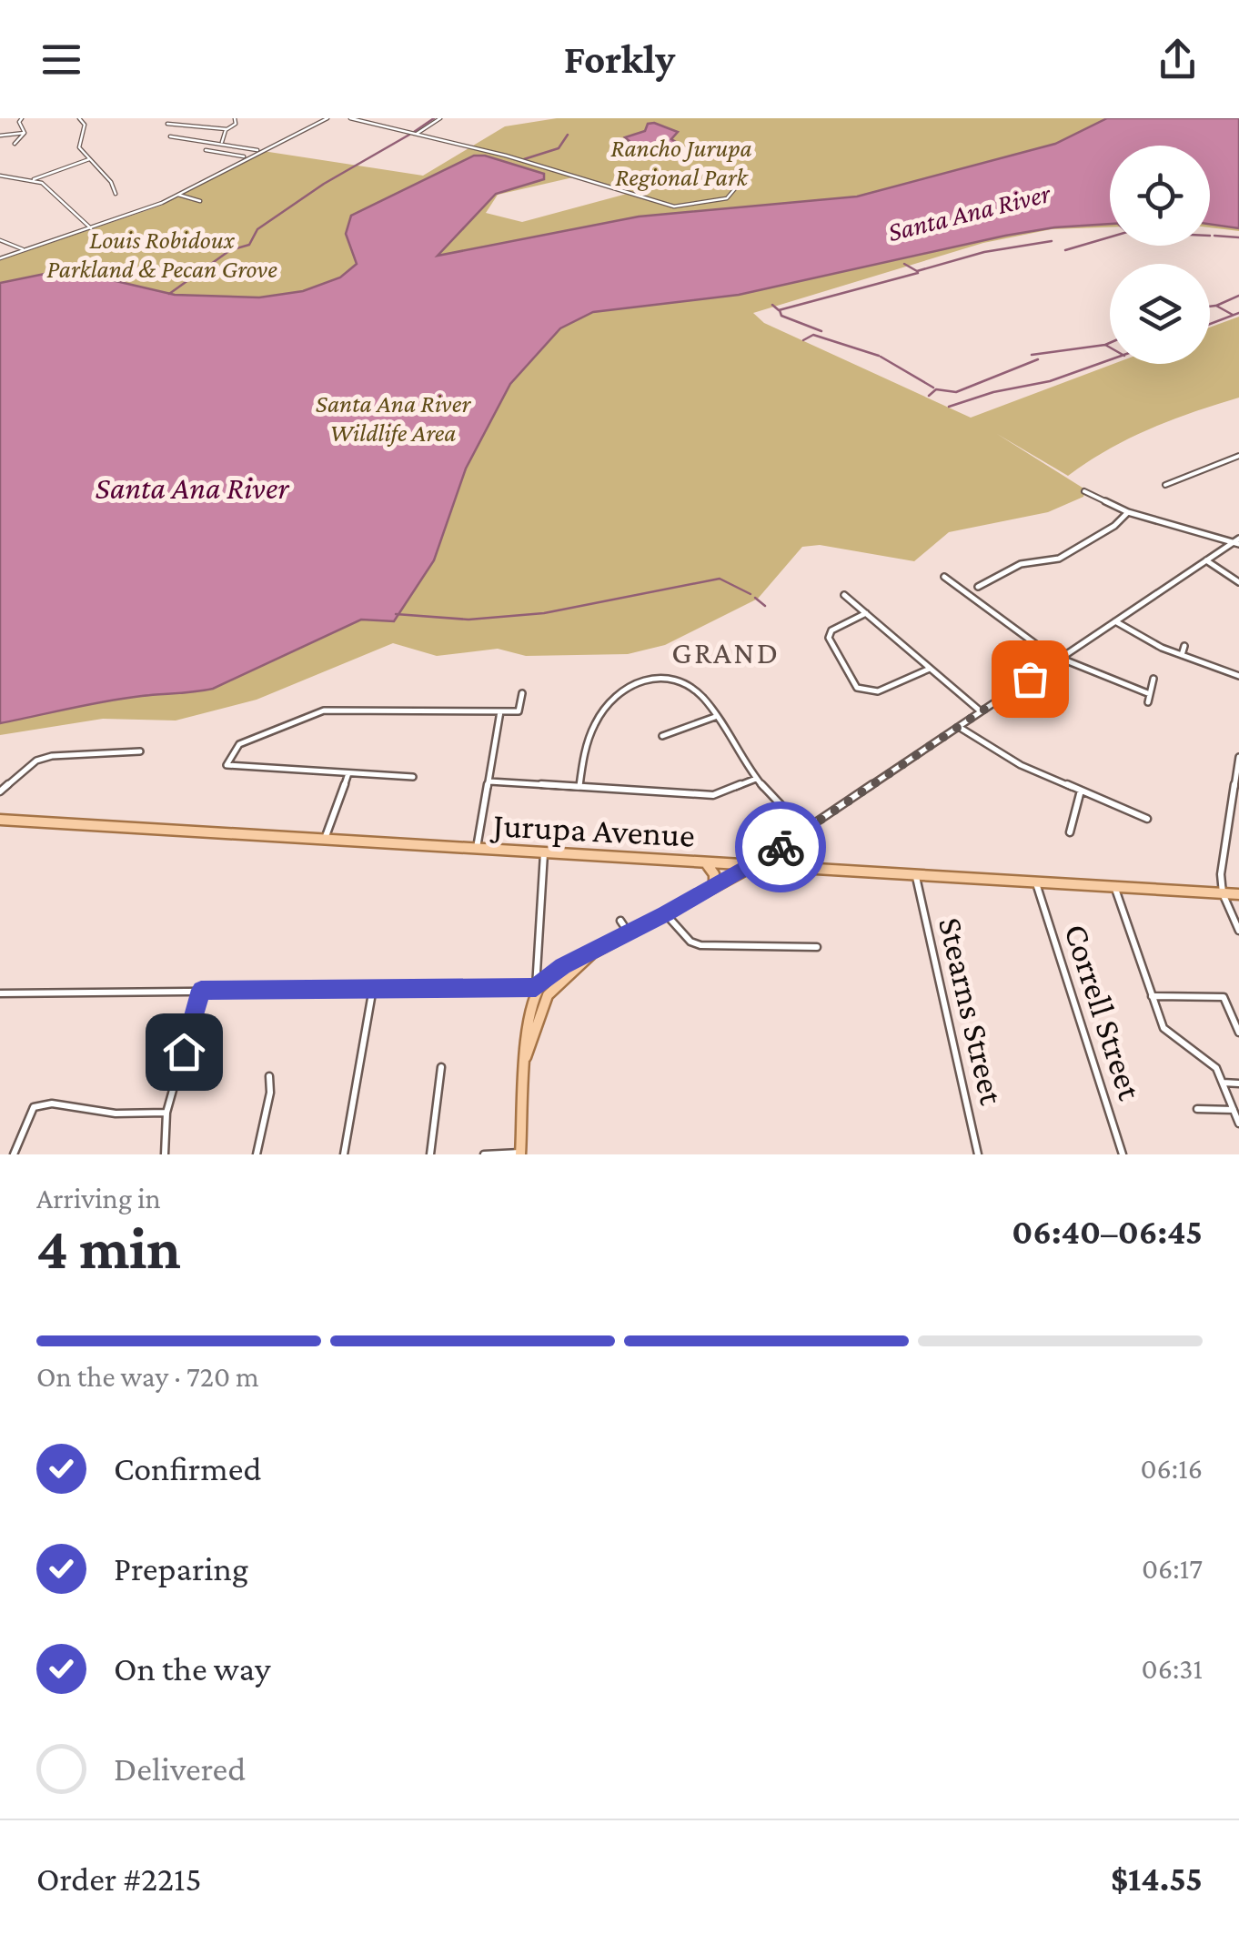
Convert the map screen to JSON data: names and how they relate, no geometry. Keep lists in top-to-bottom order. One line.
{"streets":{"main road":["Jurupa Avenue"],"street":["Stearns Street","Correll Street"]},"crossings":[["Jurupa Avenue","Stearns Street"],["Jurupa Avenue","Correll Street"]],"districts":["GRAND"],"water":["Santa Ana River"],"parks":["Rancho Jurupa Regional Park","Louis Robidoux Parkland & Pecan Grove","Santa Ana River Wildlife Area"],"page":{"header":"Forkly","heading":["4 min","Arriving in","06:40–06:45"],"panel":["Order #2215","$14.55"],"bar":"On the way · 720 m","list":[["Confirmed","06:16"],["Preparing","06:17"],["On the way","06:31"],"Delivered"]}}
